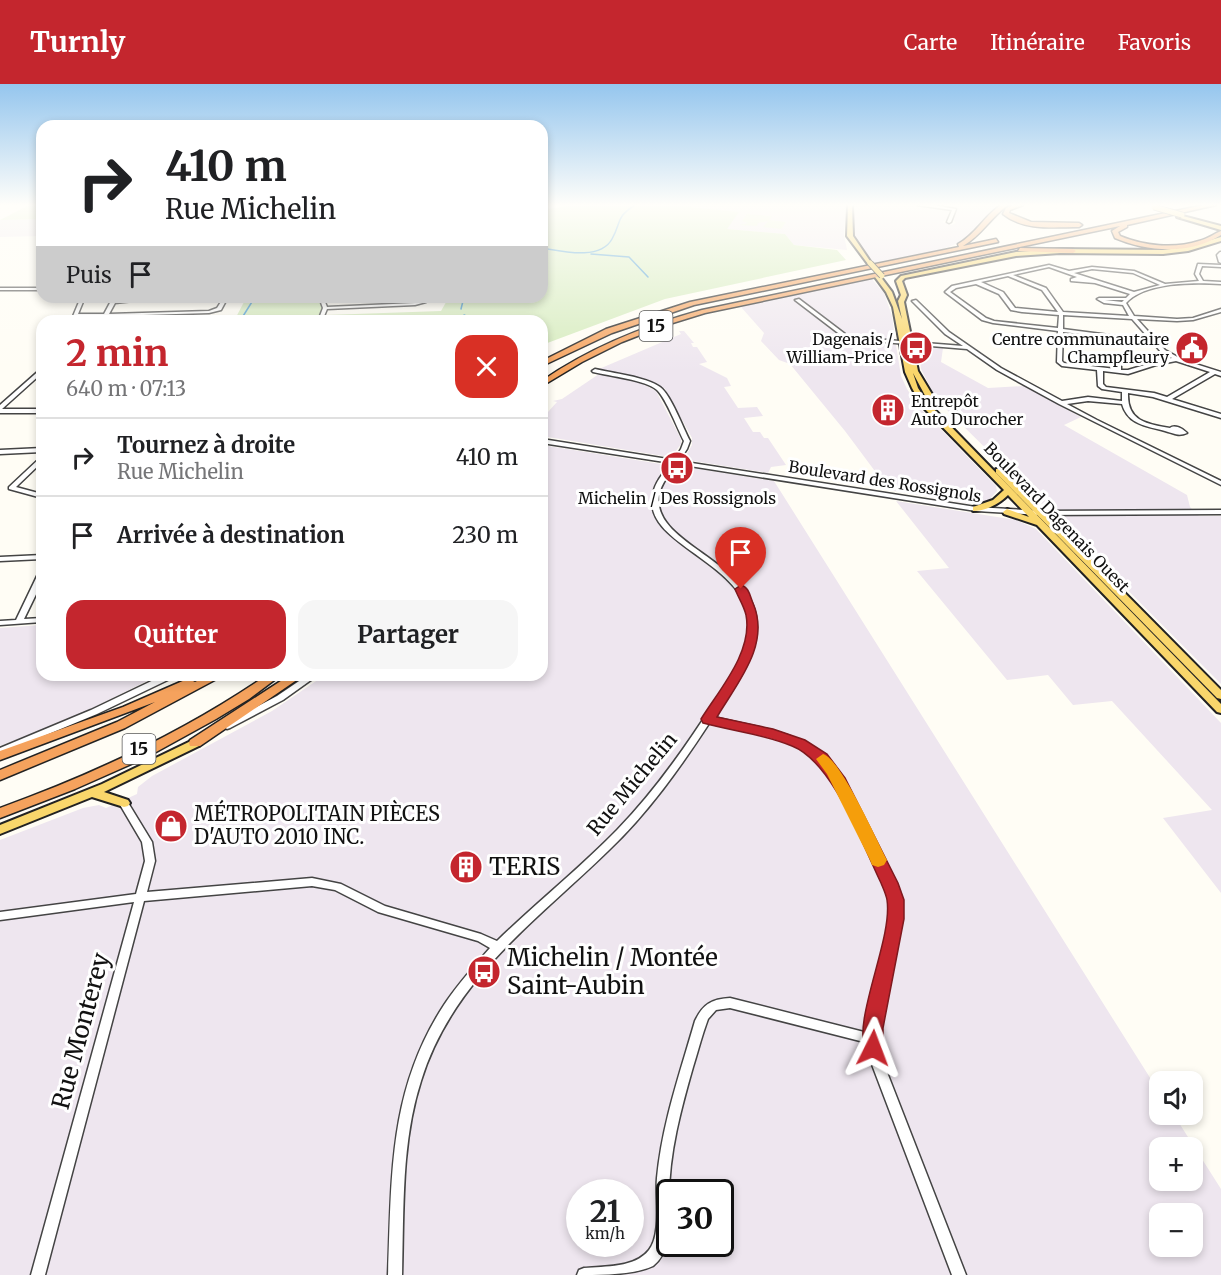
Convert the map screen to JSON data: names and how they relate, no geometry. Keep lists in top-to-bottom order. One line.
{"streets":{"highway":["15"],"main road":["Boulevard Dagenais Ouest"],"street":["Boulevard des Rossignols","Rue Michelin","Rue Monterey"]},"crossings":[["Boulevard des Rossignols","Boulevard Dagenais Ouest"],["Boulevard des Rossignols","Rue Michelin"]],"places":{"bus stop":["Dagenais / William-Price","Michelin / Des Rossignols","Michelin / Montée Saint-Aubin"],"public building":["Centre communautaire Champfleury"],"building":["Entrepôt Auto Durocher","TERIS"],"shop":["MÉTROPOLITAIN PIÈCES D'AUTO 2010 INC."]},"page":{"header":"Turnly","nav":["Carte","Itinéraire","Favoris"],"turn":["410 m","Rue Michelin"],"then":"Puis","heading":["2 min","640 m · 07:13"],"list":[{"name":"Tournez à droite","note":"Rue Michelin","value":"410 m"},{"name":"Arrivée à destination","value":"230 m"}],"buttons":["Quitter","Partager"],"map_buttons":["+","−"],"speed":"21 km/h","limit":"30"}}
